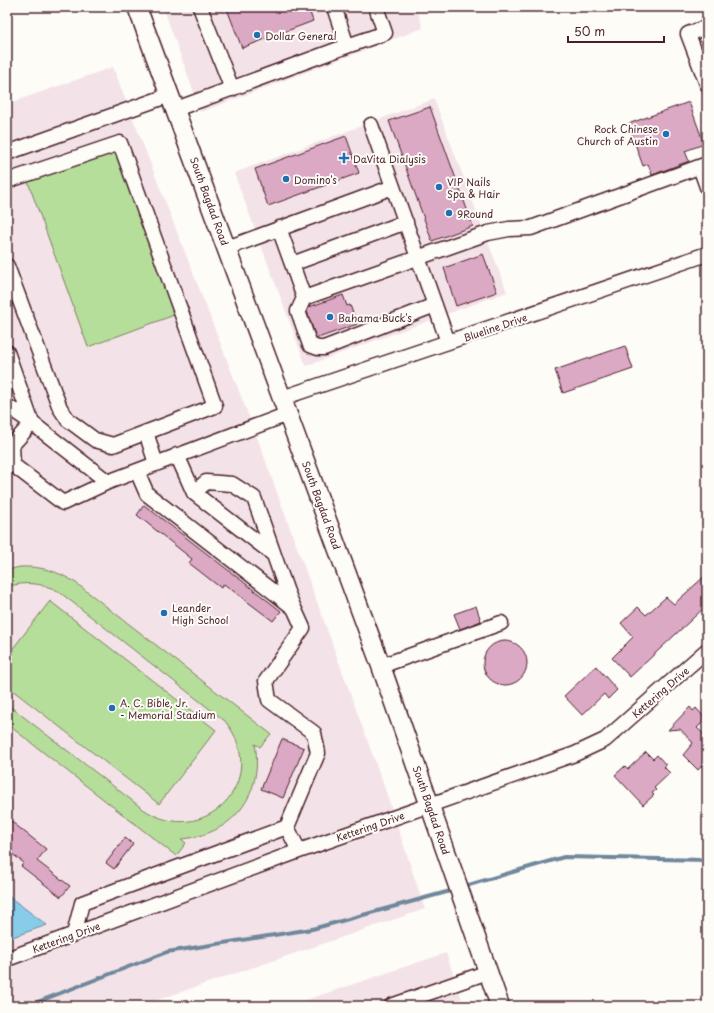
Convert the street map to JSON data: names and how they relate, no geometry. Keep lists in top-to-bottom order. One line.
{"streets":{"main road":["South Bagdad Road"],"street":["Blueline Drive","Kettering Drive"]},"crossings":[["South Bagdad Road","Blueline Drive"],["South Bagdad Road","Kettering Drive"]],"places":{"other":["Dollar General","Rock Chinese Church of Austin","Domino's","VIP Nails Spa & Hair","9Round","Bahama Buck's","Leander High School","A. C. Bible, Jr. - Memorial Stadium"],"health":["DaVita Dialysis"]},"scale_bar":"50 m"}
